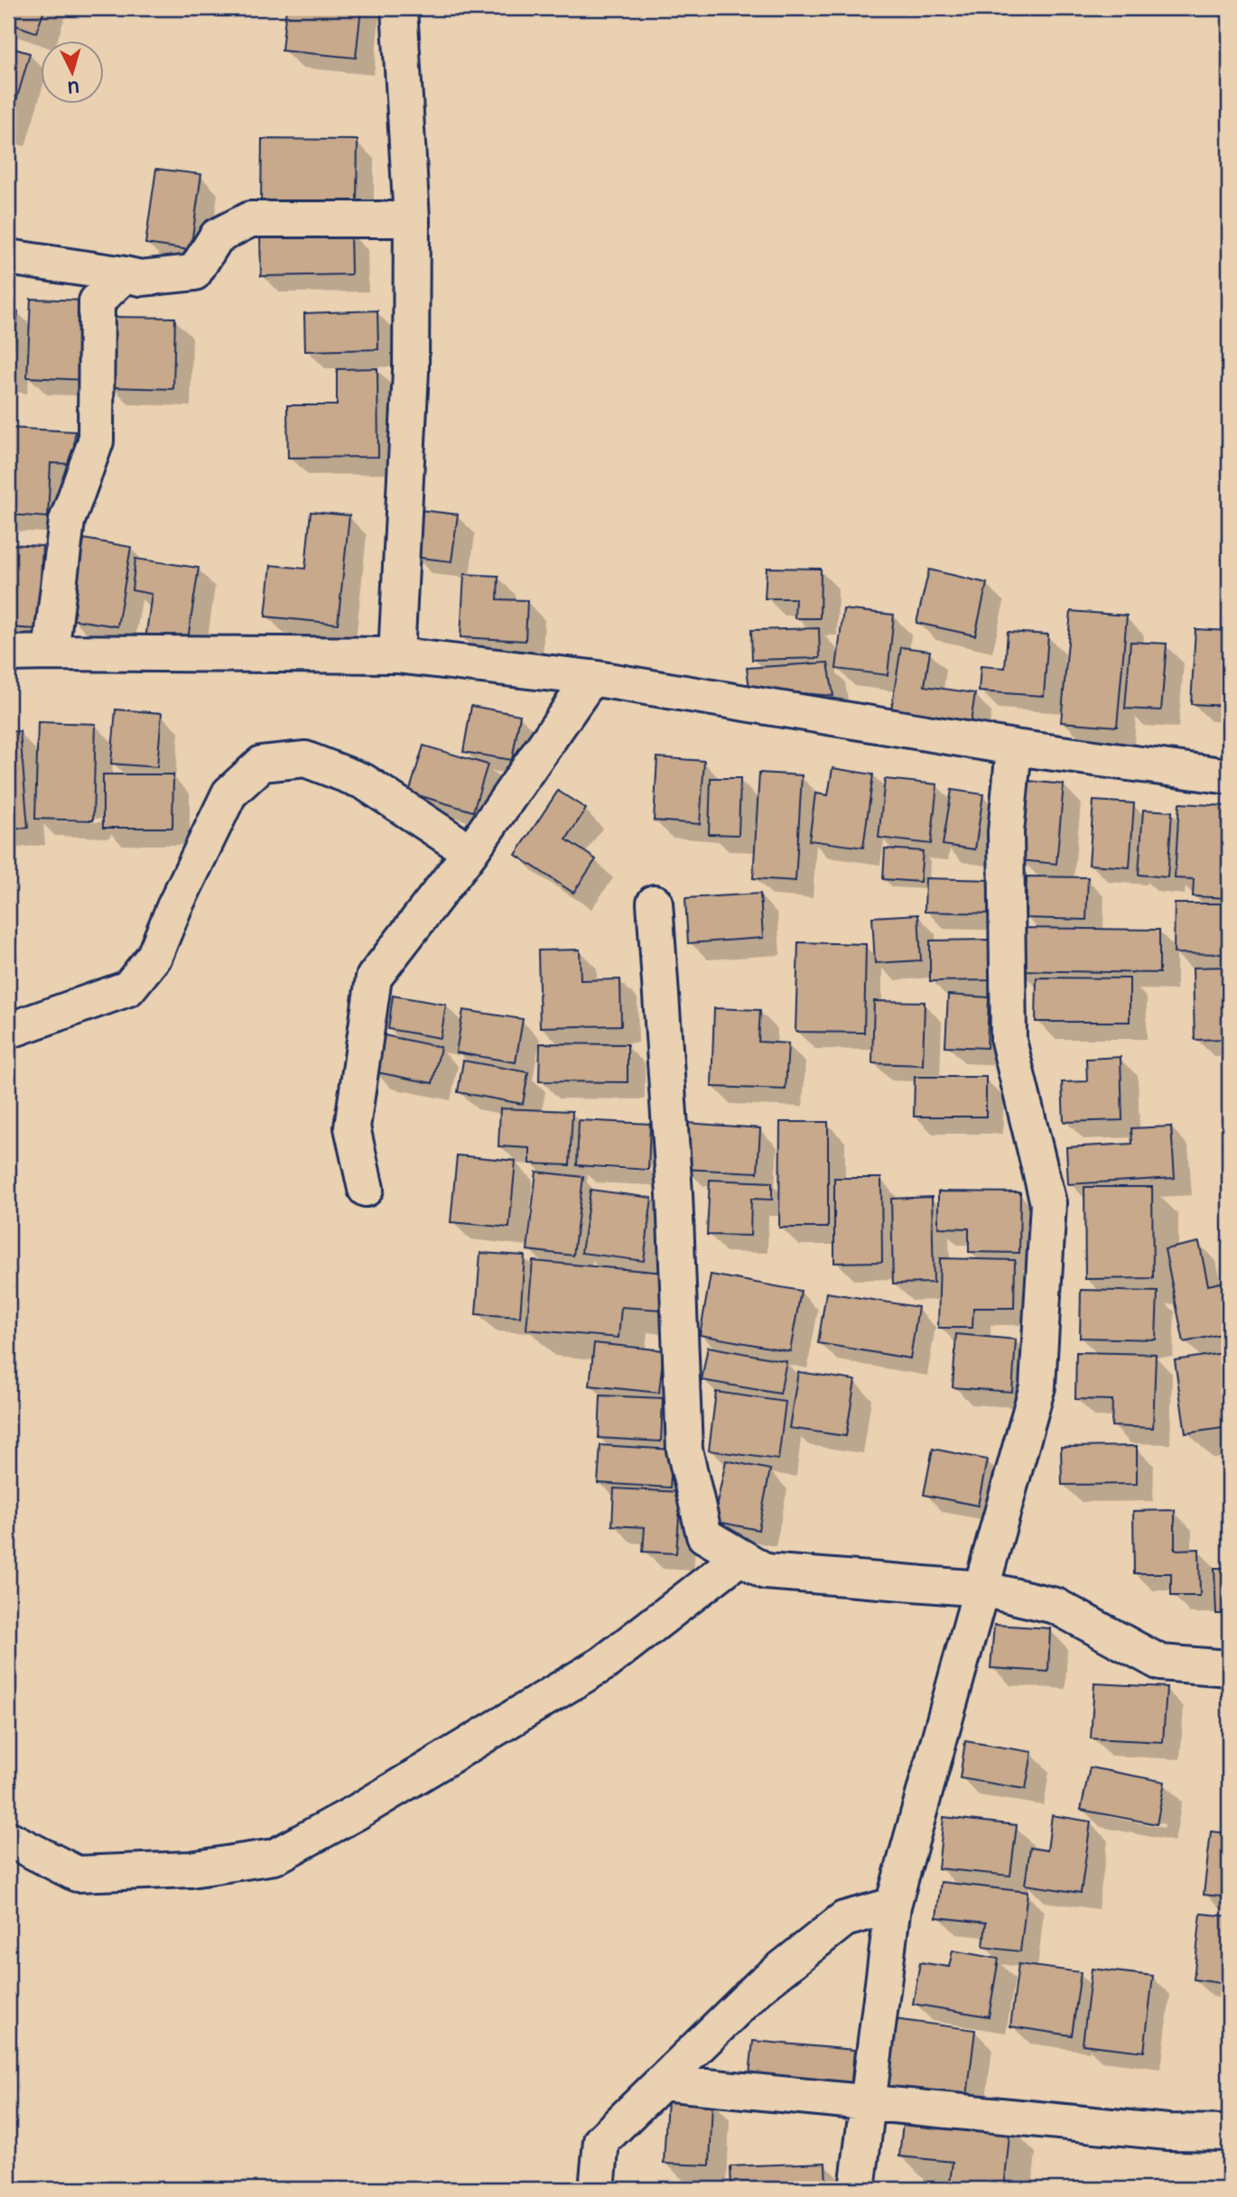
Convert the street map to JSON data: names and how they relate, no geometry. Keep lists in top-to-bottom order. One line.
{"north":"bottom"}
